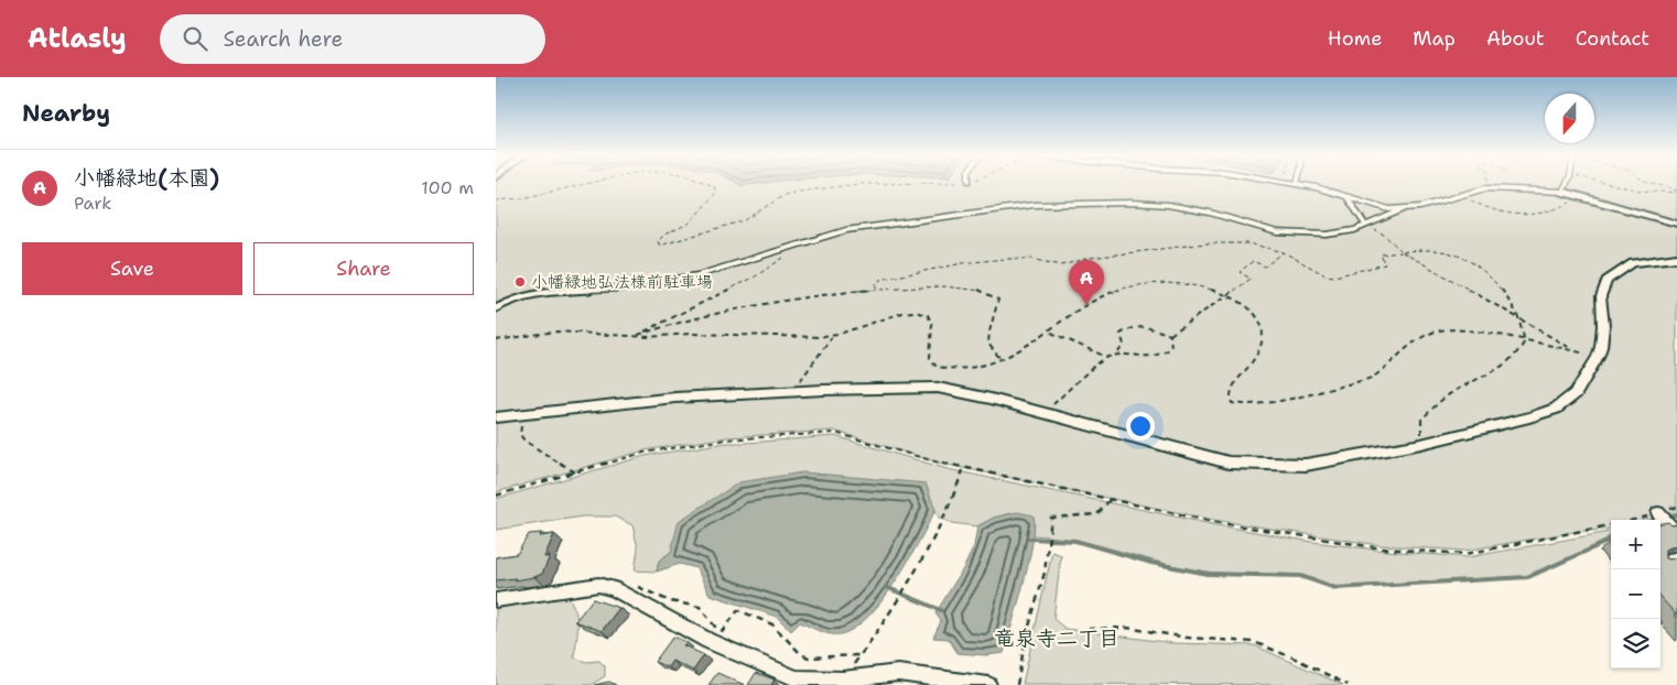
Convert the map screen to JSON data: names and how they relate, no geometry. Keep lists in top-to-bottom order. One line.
{"districts":["竜泉寺二丁目"],"places":["小幡緑地弘法様前駐車場"],"north":"bottom","page":{"header":"Atlasly","search":"Search here","nav":["Home","Map","About","Contact"],"heading":"Nearby","list":[{"mark":"A","name":"小幡緑地(本園)","note":"Park","value":"100 m"}],"buttons":["Save","Share"],"pins":"A","map_buttons":["+","−"]}}
